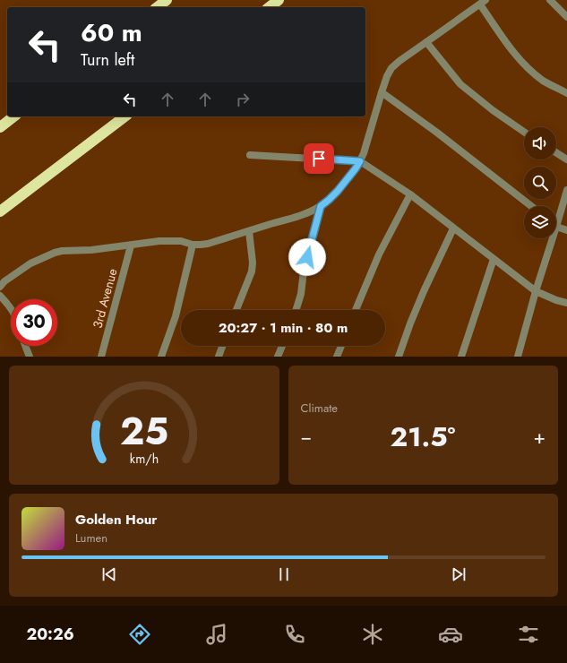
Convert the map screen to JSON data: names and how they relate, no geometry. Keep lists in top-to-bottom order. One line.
{"streets":{"street":["3rd Avenue"]},"page":{"turn":["60 m","Turn left"],"limit":"30","trip":"20:27 · 1 min · 80 m","tile":"Climate","heat":["−","21.5°","+"],"song":["Golden Hour","Lumen"],"tabs":"20:26","gauge":["25","km/h"]}}
